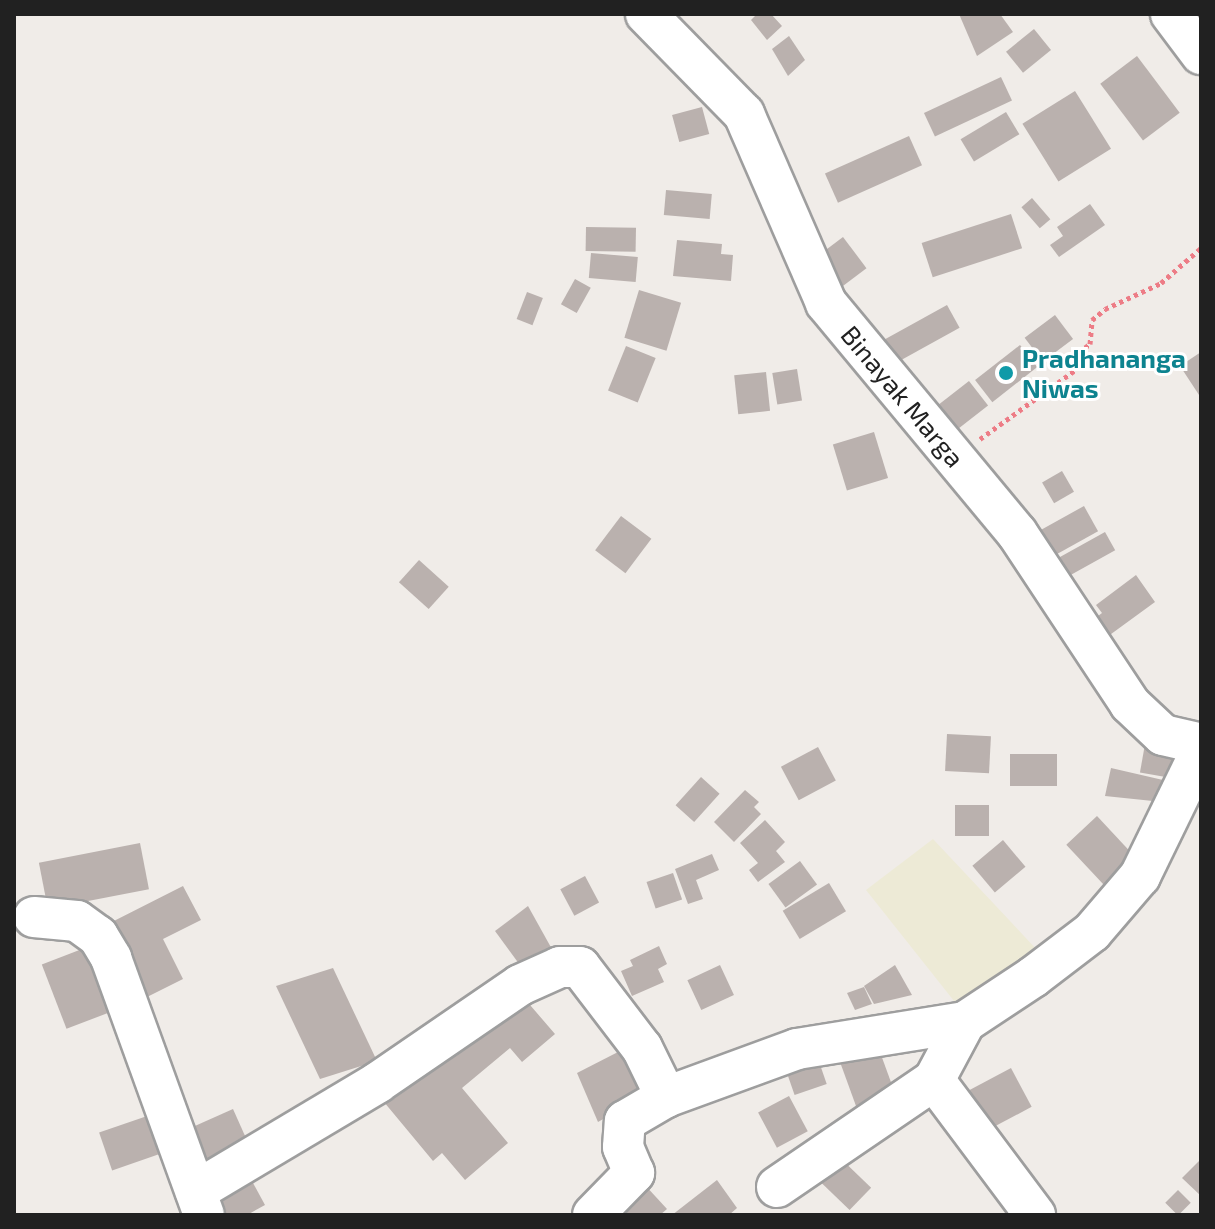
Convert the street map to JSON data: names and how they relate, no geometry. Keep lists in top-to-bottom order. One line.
{"streets":{"street":["Binayak Marga"]},"places":["Pradhananga Niwas"]}
